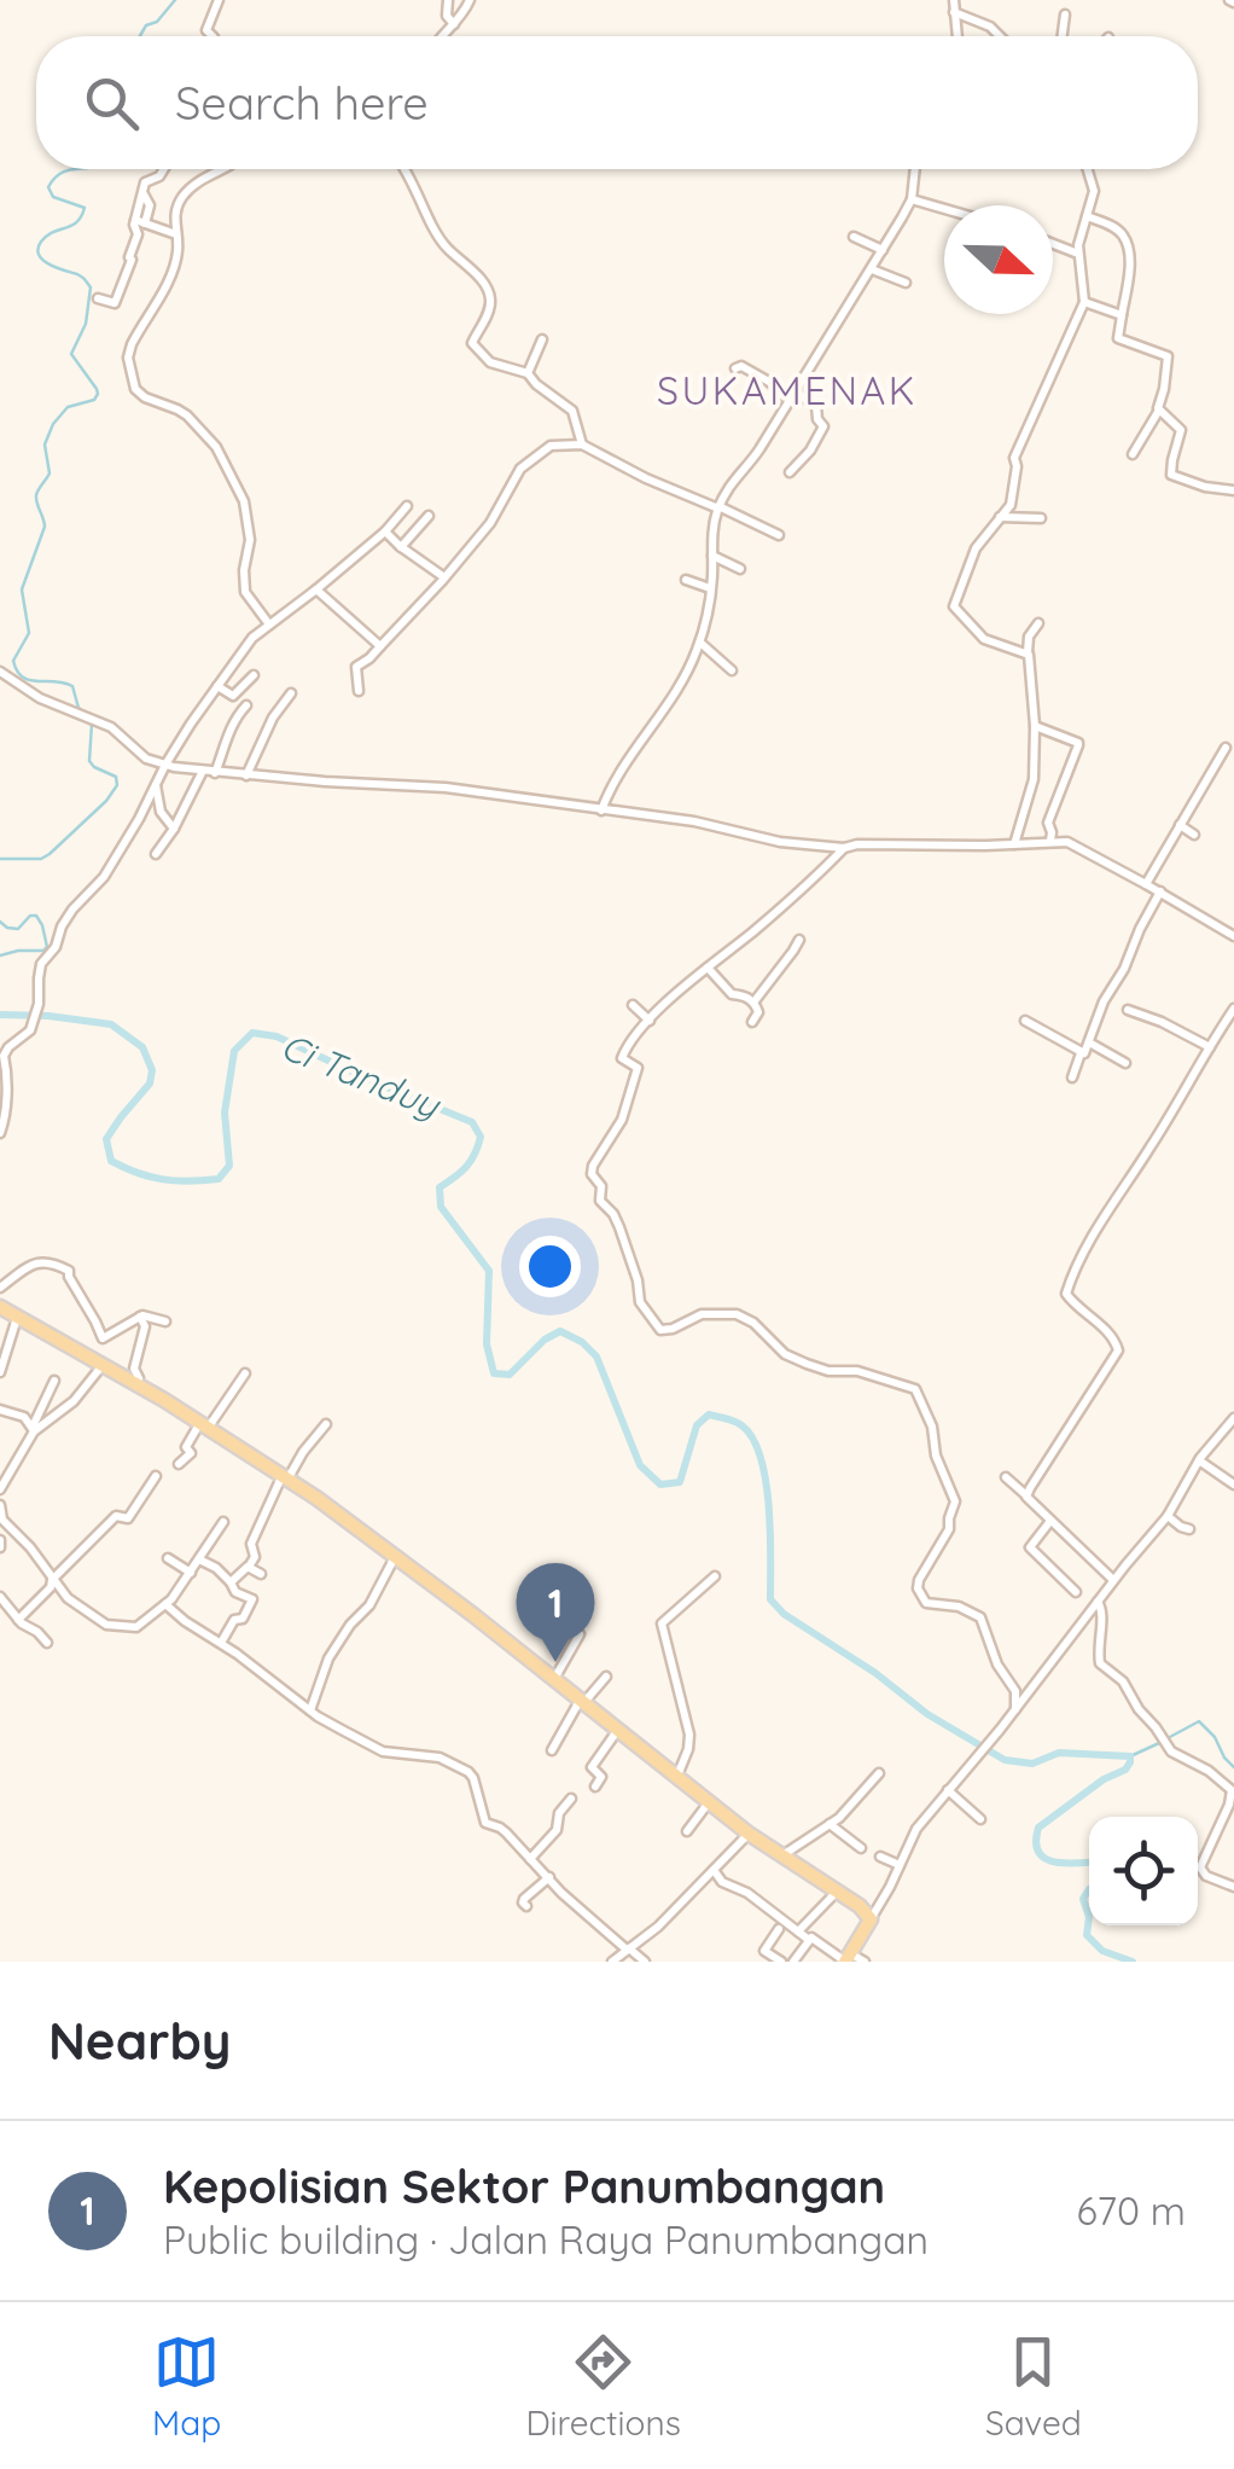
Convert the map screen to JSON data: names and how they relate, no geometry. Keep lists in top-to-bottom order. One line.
{"districts":["SUKAMENAK"],"water":["Ci Tanduy"],"north":"right","page":{"search":"Search here","pins":"1","heading":"Nearby","list":[{"mark":"1","name":"Kepolisian Sektor Panumbangan","note":"Public building · Jalan Raya Panumbangan","value":"670 m"}],"nav":["Map","Directions","Saved"]}}
